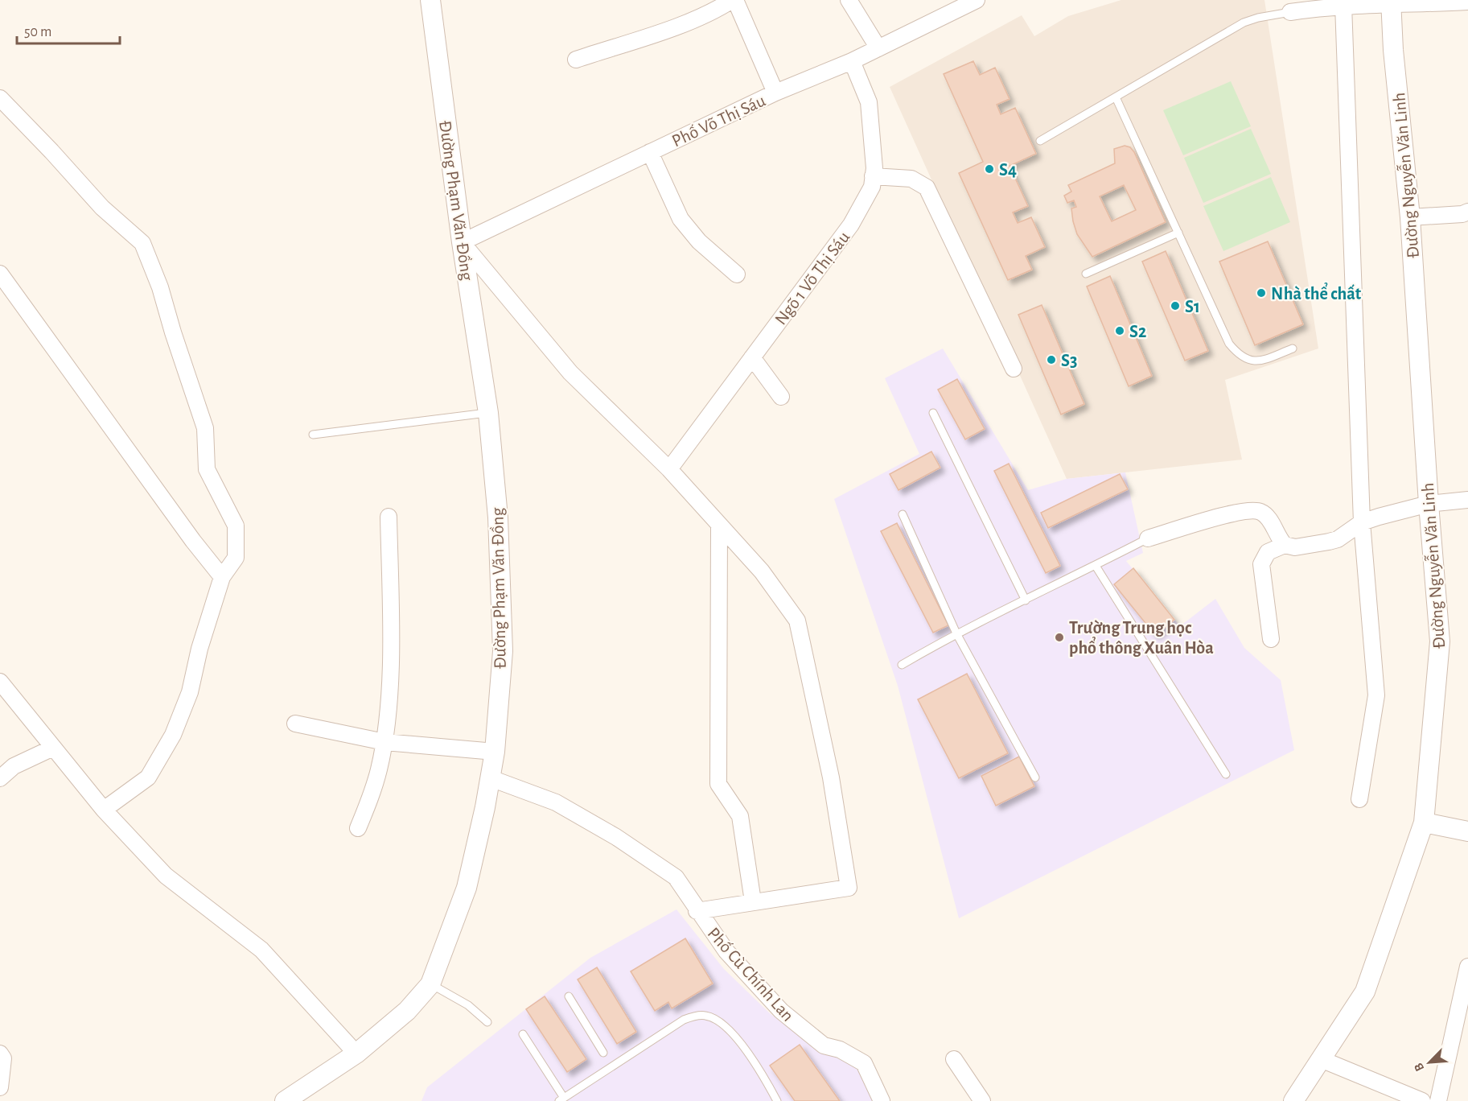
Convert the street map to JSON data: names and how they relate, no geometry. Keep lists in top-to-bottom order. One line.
{"streets":{"street":["Phố Võ Thị Sáu","Đường Nguyễn Văn Linh","Đường Phạm Văn Đồng","Ngõ 1 Võ Thị Sáu","Phố Cù Chính Lan"]},"crossings":[["Phố Võ Thị Sáu","Đường Phạm Văn Đồng"],["Phố Võ Thị Sáu","Ngõ 1 Võ Thị Sáu"],["Đường Phạm Văn Đồng","Phố Cù Chính Lan"]],"places":["S4","Nhà thể chất","S1","S2","S3","Trường Trung học phổ thông Xuân Hòa"],"scale_bar":"50 m","north":"bottom left"}
